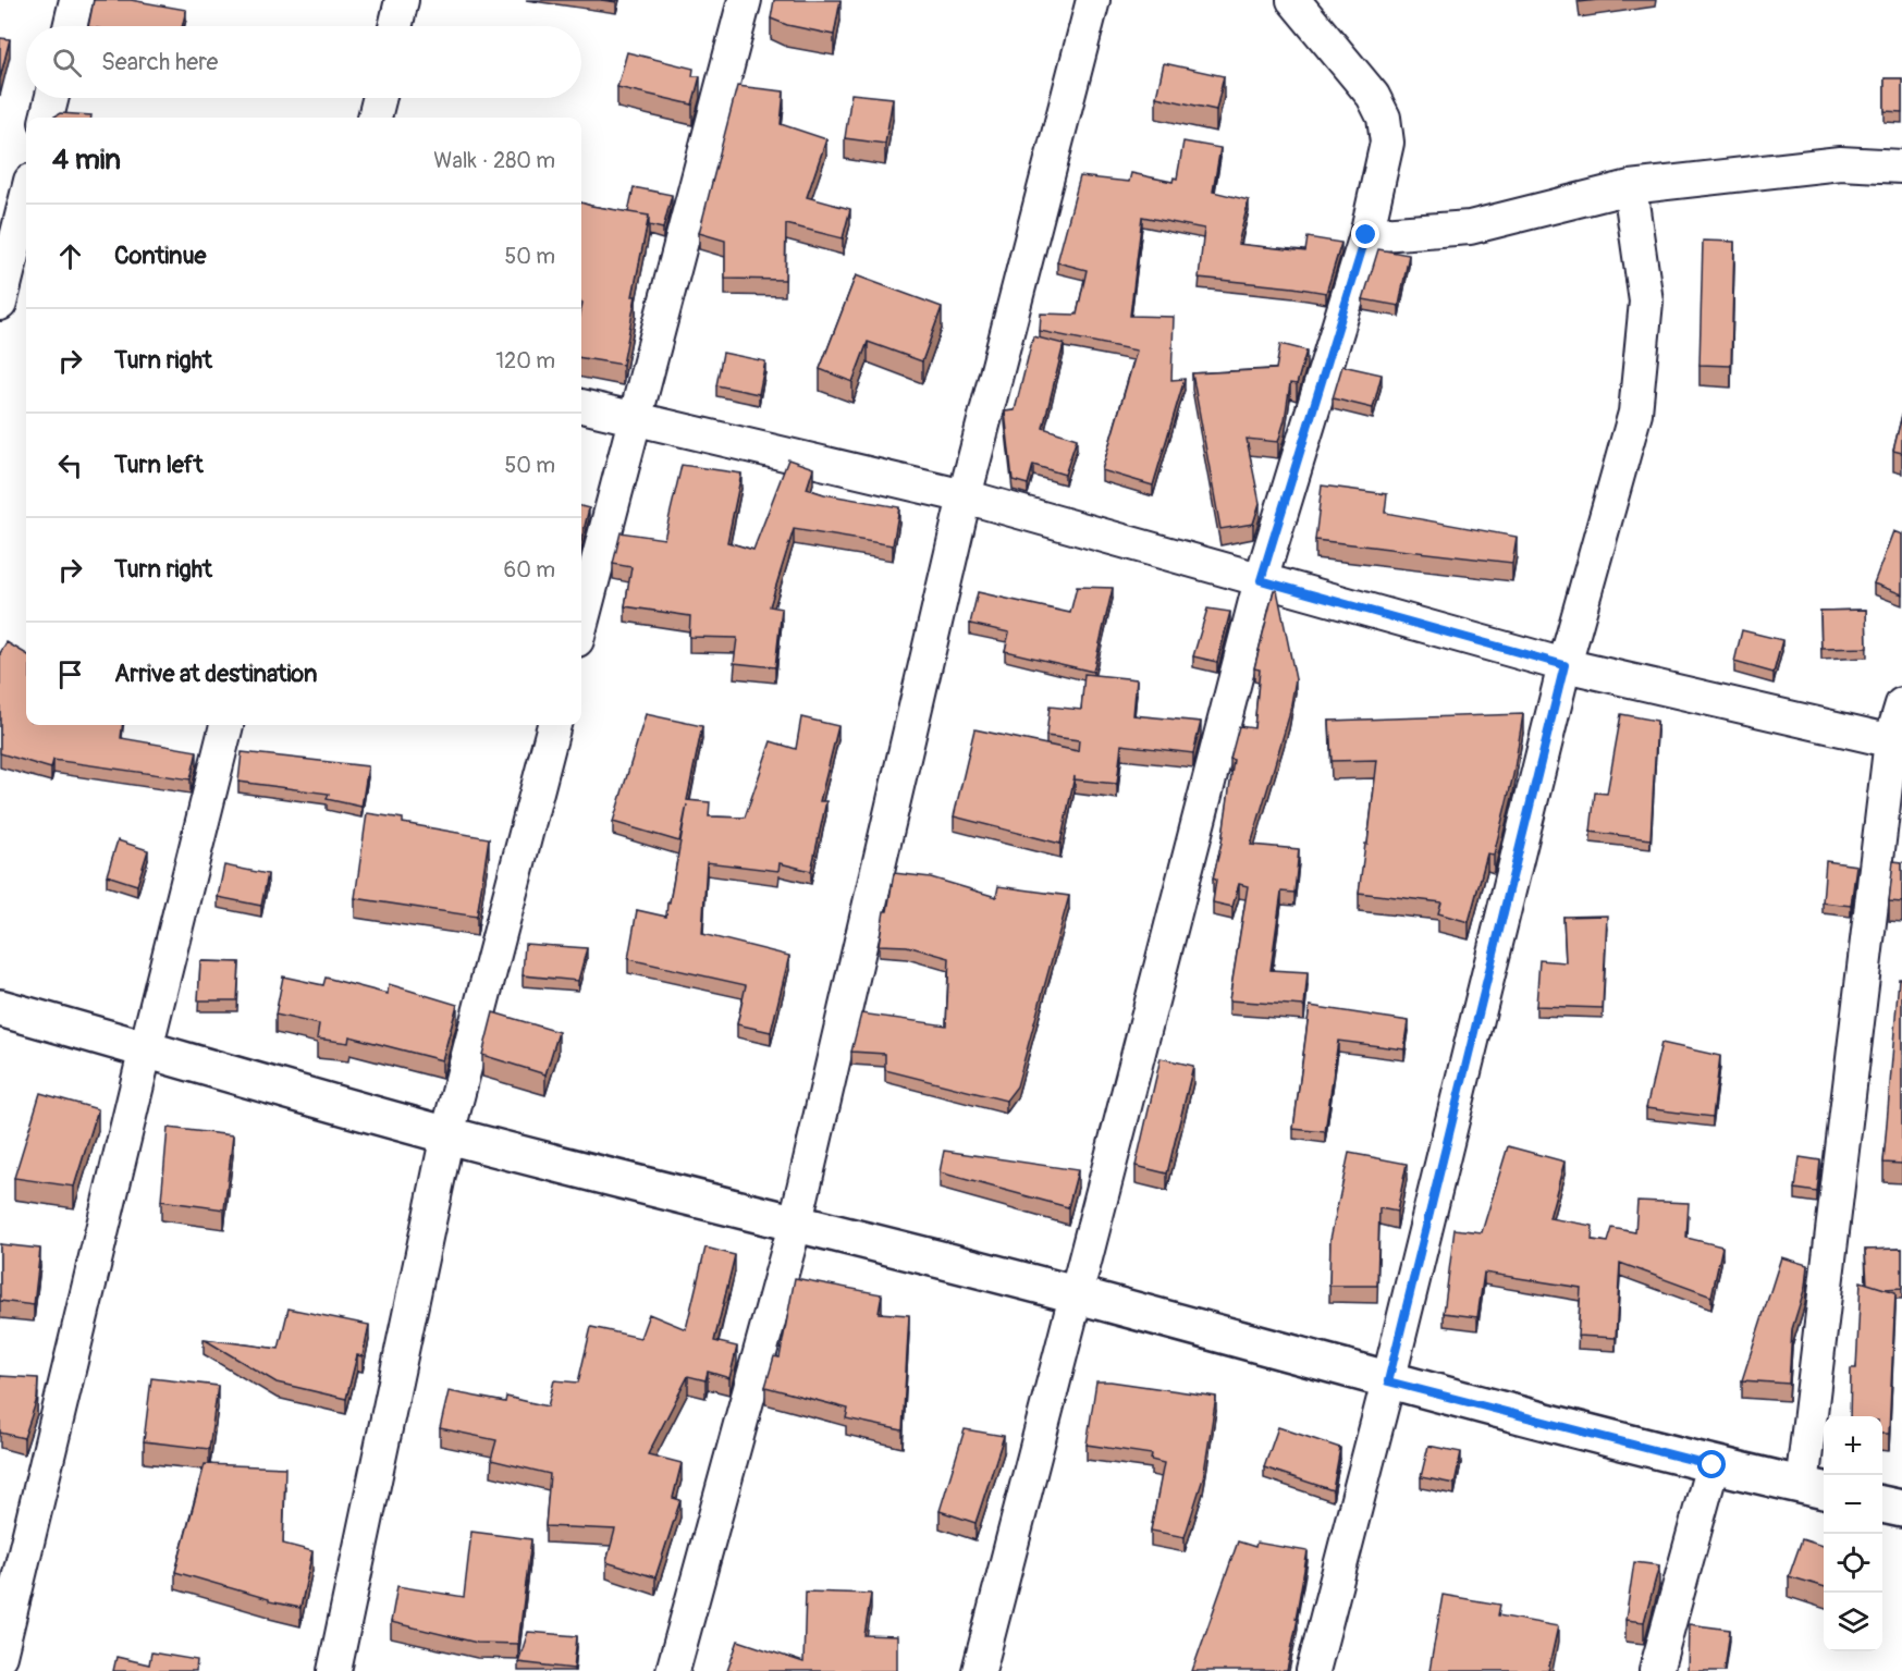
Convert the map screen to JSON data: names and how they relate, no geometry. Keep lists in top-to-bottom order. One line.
{"page":{"search":"Search here","heading":["4 min","Walk · 280 m"],"list":[["Continue","50 m"],["Turn right","120 m"],["Turn left","50 m"],["Turn right","60 m"],"Arrive at destination"],"map_buttons":["+","−"]}}
